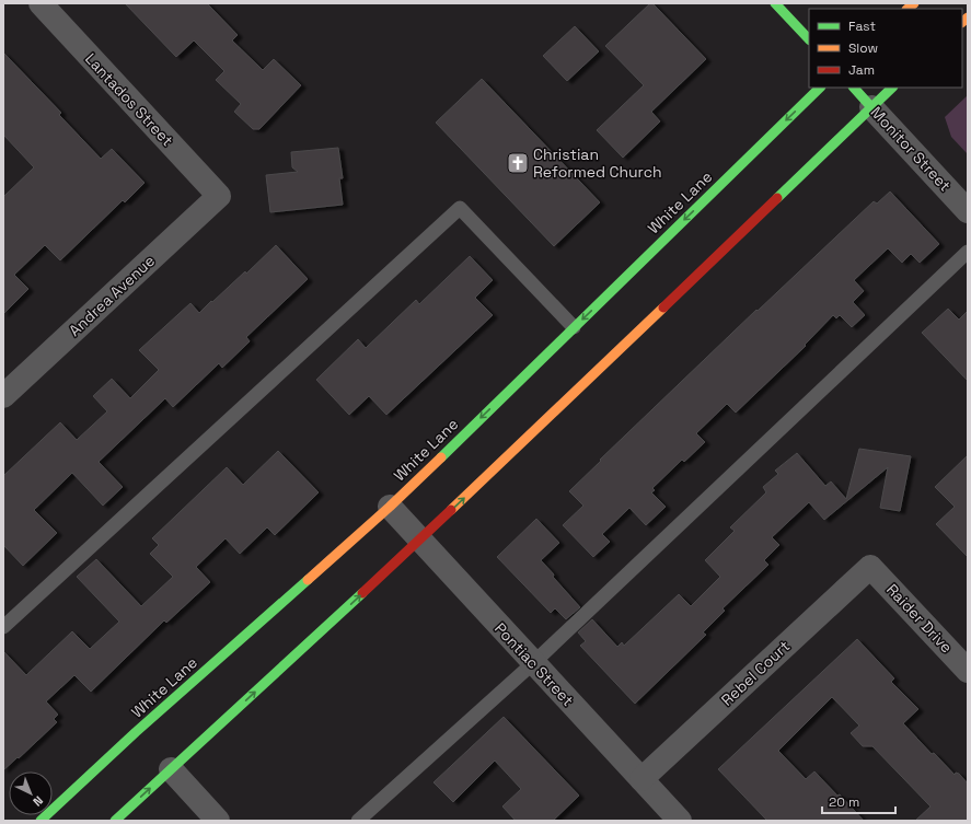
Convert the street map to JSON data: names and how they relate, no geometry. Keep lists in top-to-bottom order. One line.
{"streets":{"main road":["Monitor Street","White Lane"],"street":["Lantados Street","Andrea Avenue","Raider Drive","Pontiac Street","Rebel Court"]},"crossings":[["Lantados Street","Andrea Avenue"],["White Lane","Pontiac Street"],["Raider Drive","Rebel Court"],["Pontiac Street","Rebel Court"]],"places":{"church":["Christian Reformed Church"]},"legend":["Fast","Slow","Jam"],"scale_bar":"20 m","north":"bottom right"}
